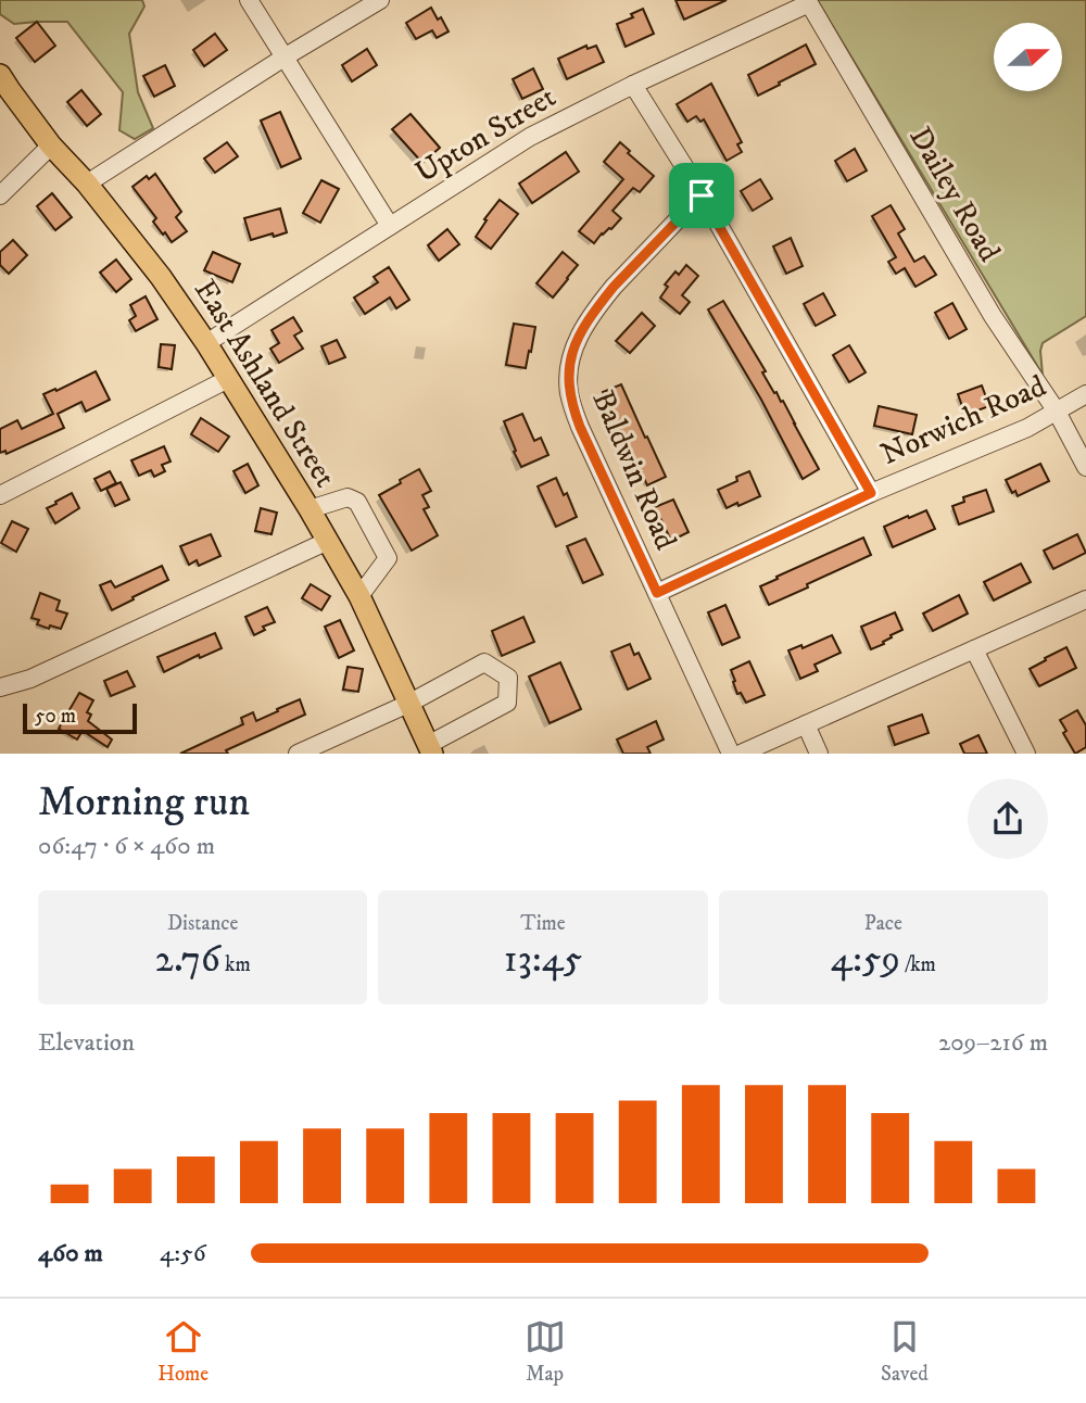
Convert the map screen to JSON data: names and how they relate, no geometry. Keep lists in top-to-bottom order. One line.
{"streets":{"main road":["East Ashland Street"],"street":["Upton Street","Dailey Road","Norwich Road","Baldwin Road"]},"crossings":[["Upton Street","Dailey Road"],["Upton Street","East Ashland Street"],["Dailey Road","Norwich Road"],["Norwich Road","Baldwin Road"]],"scale_bar":"50 m","north":"right","page":{"scale":"50 m","heading":["Morning run","06:47 · 6 × 460 m"],"stats":[["Distance","2.76 km"],["Time","13:45"],["Pace","4:59 /km"]],"chart":["Elevation","209–216 m"],"list":[{"name":"460 m","note":"4:56"}],"tabs":["Home","Map","Saved"]}}
